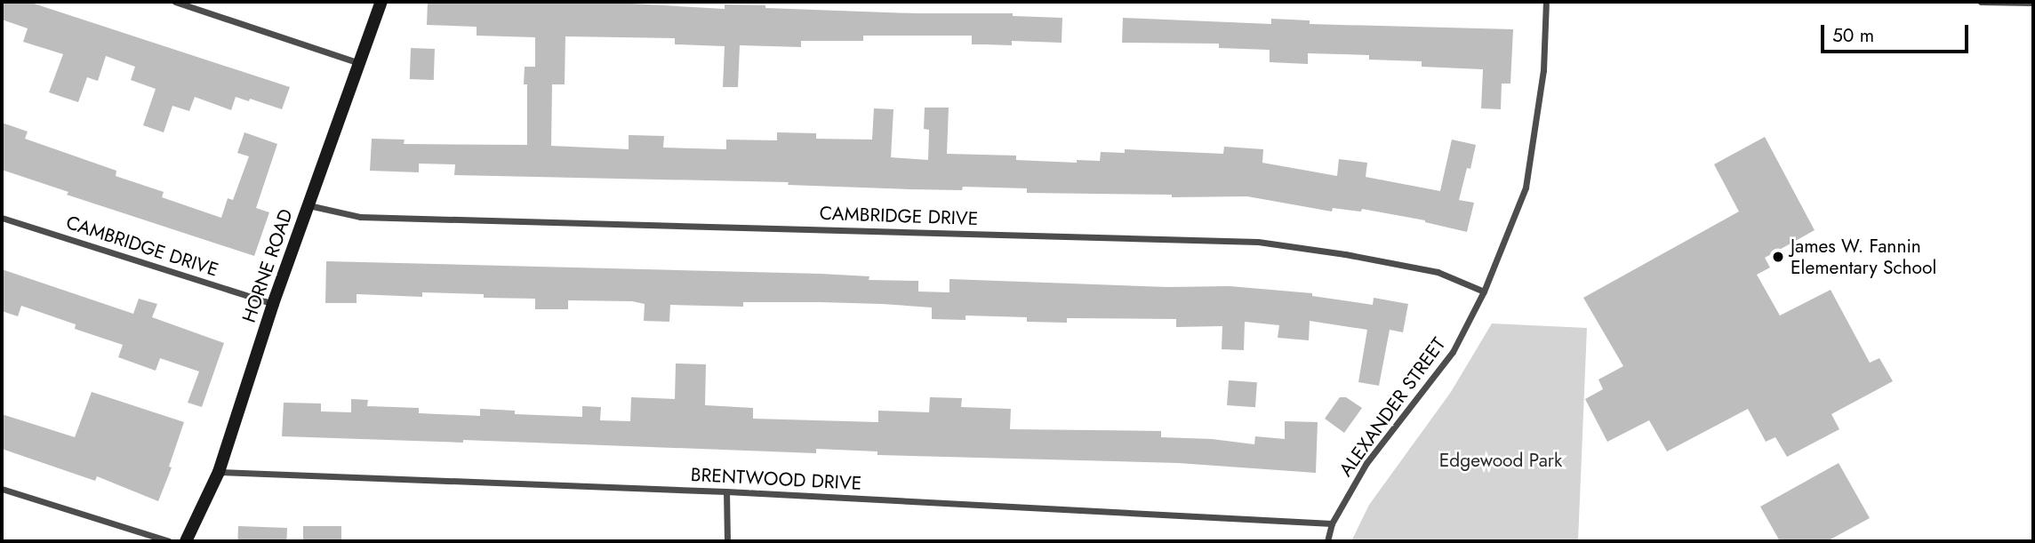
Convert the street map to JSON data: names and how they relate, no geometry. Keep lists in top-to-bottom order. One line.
{"streets":{"main road":["HORNE ROAD"],"street":["CAMBRIDGE DRIVE","ALEXANDER STREET","BRENTWOOD DRIVE"]},"crossings":[["CAMBRIDGE DRIVE","HORNE ROAD"],["CAMBRIDGE DRIVE","ALEXANDER STREET"],["HORNE ROAD","BRENTWOOD DRIVE"],["ALEXANDER STREET","BRENTWOOD DRIVE"]],"parks":["Edgewood Park"],"places":["James W. Fannin Elementary School"],"scale_bar":"50 m"}
